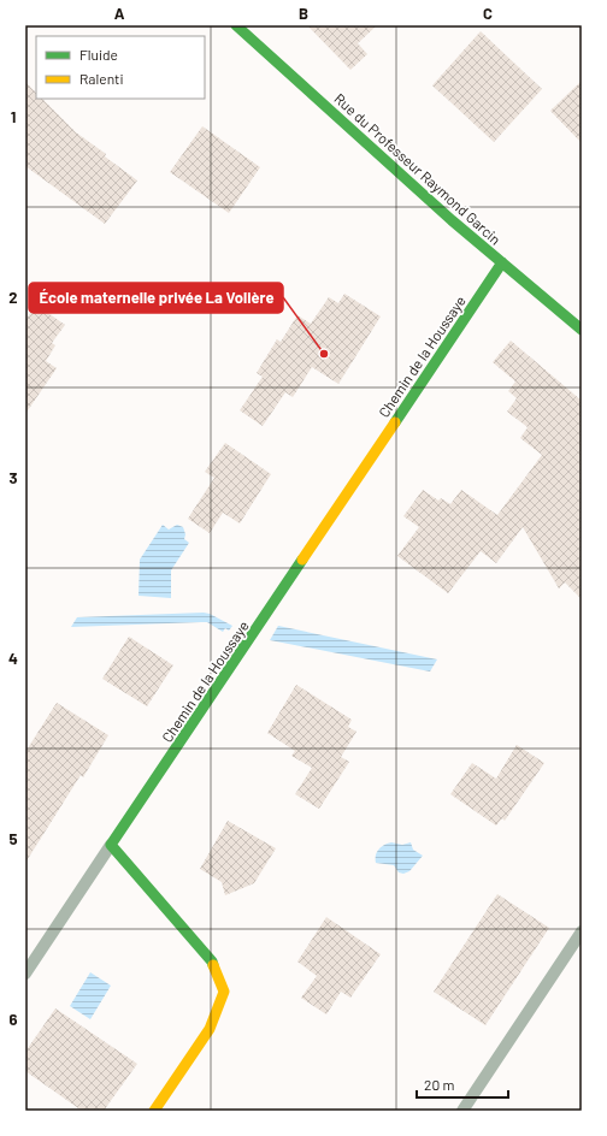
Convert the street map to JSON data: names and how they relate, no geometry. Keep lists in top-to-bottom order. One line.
{"streets":{"street":["Rue du Professeur Raymond Garcin","Chemin de la Houssaye"]},"crossings":[["Rue du Professeur Raymond Garcin","Chemin de la Houssaye"]],"places":["École maternelle privée La Volière"],"legend":["Fluide","Ralenti"],"scale_bar":"20 m","grid":{"columns":["A","B","C"],"rows":["1","2","3","4","5","6"]}}
